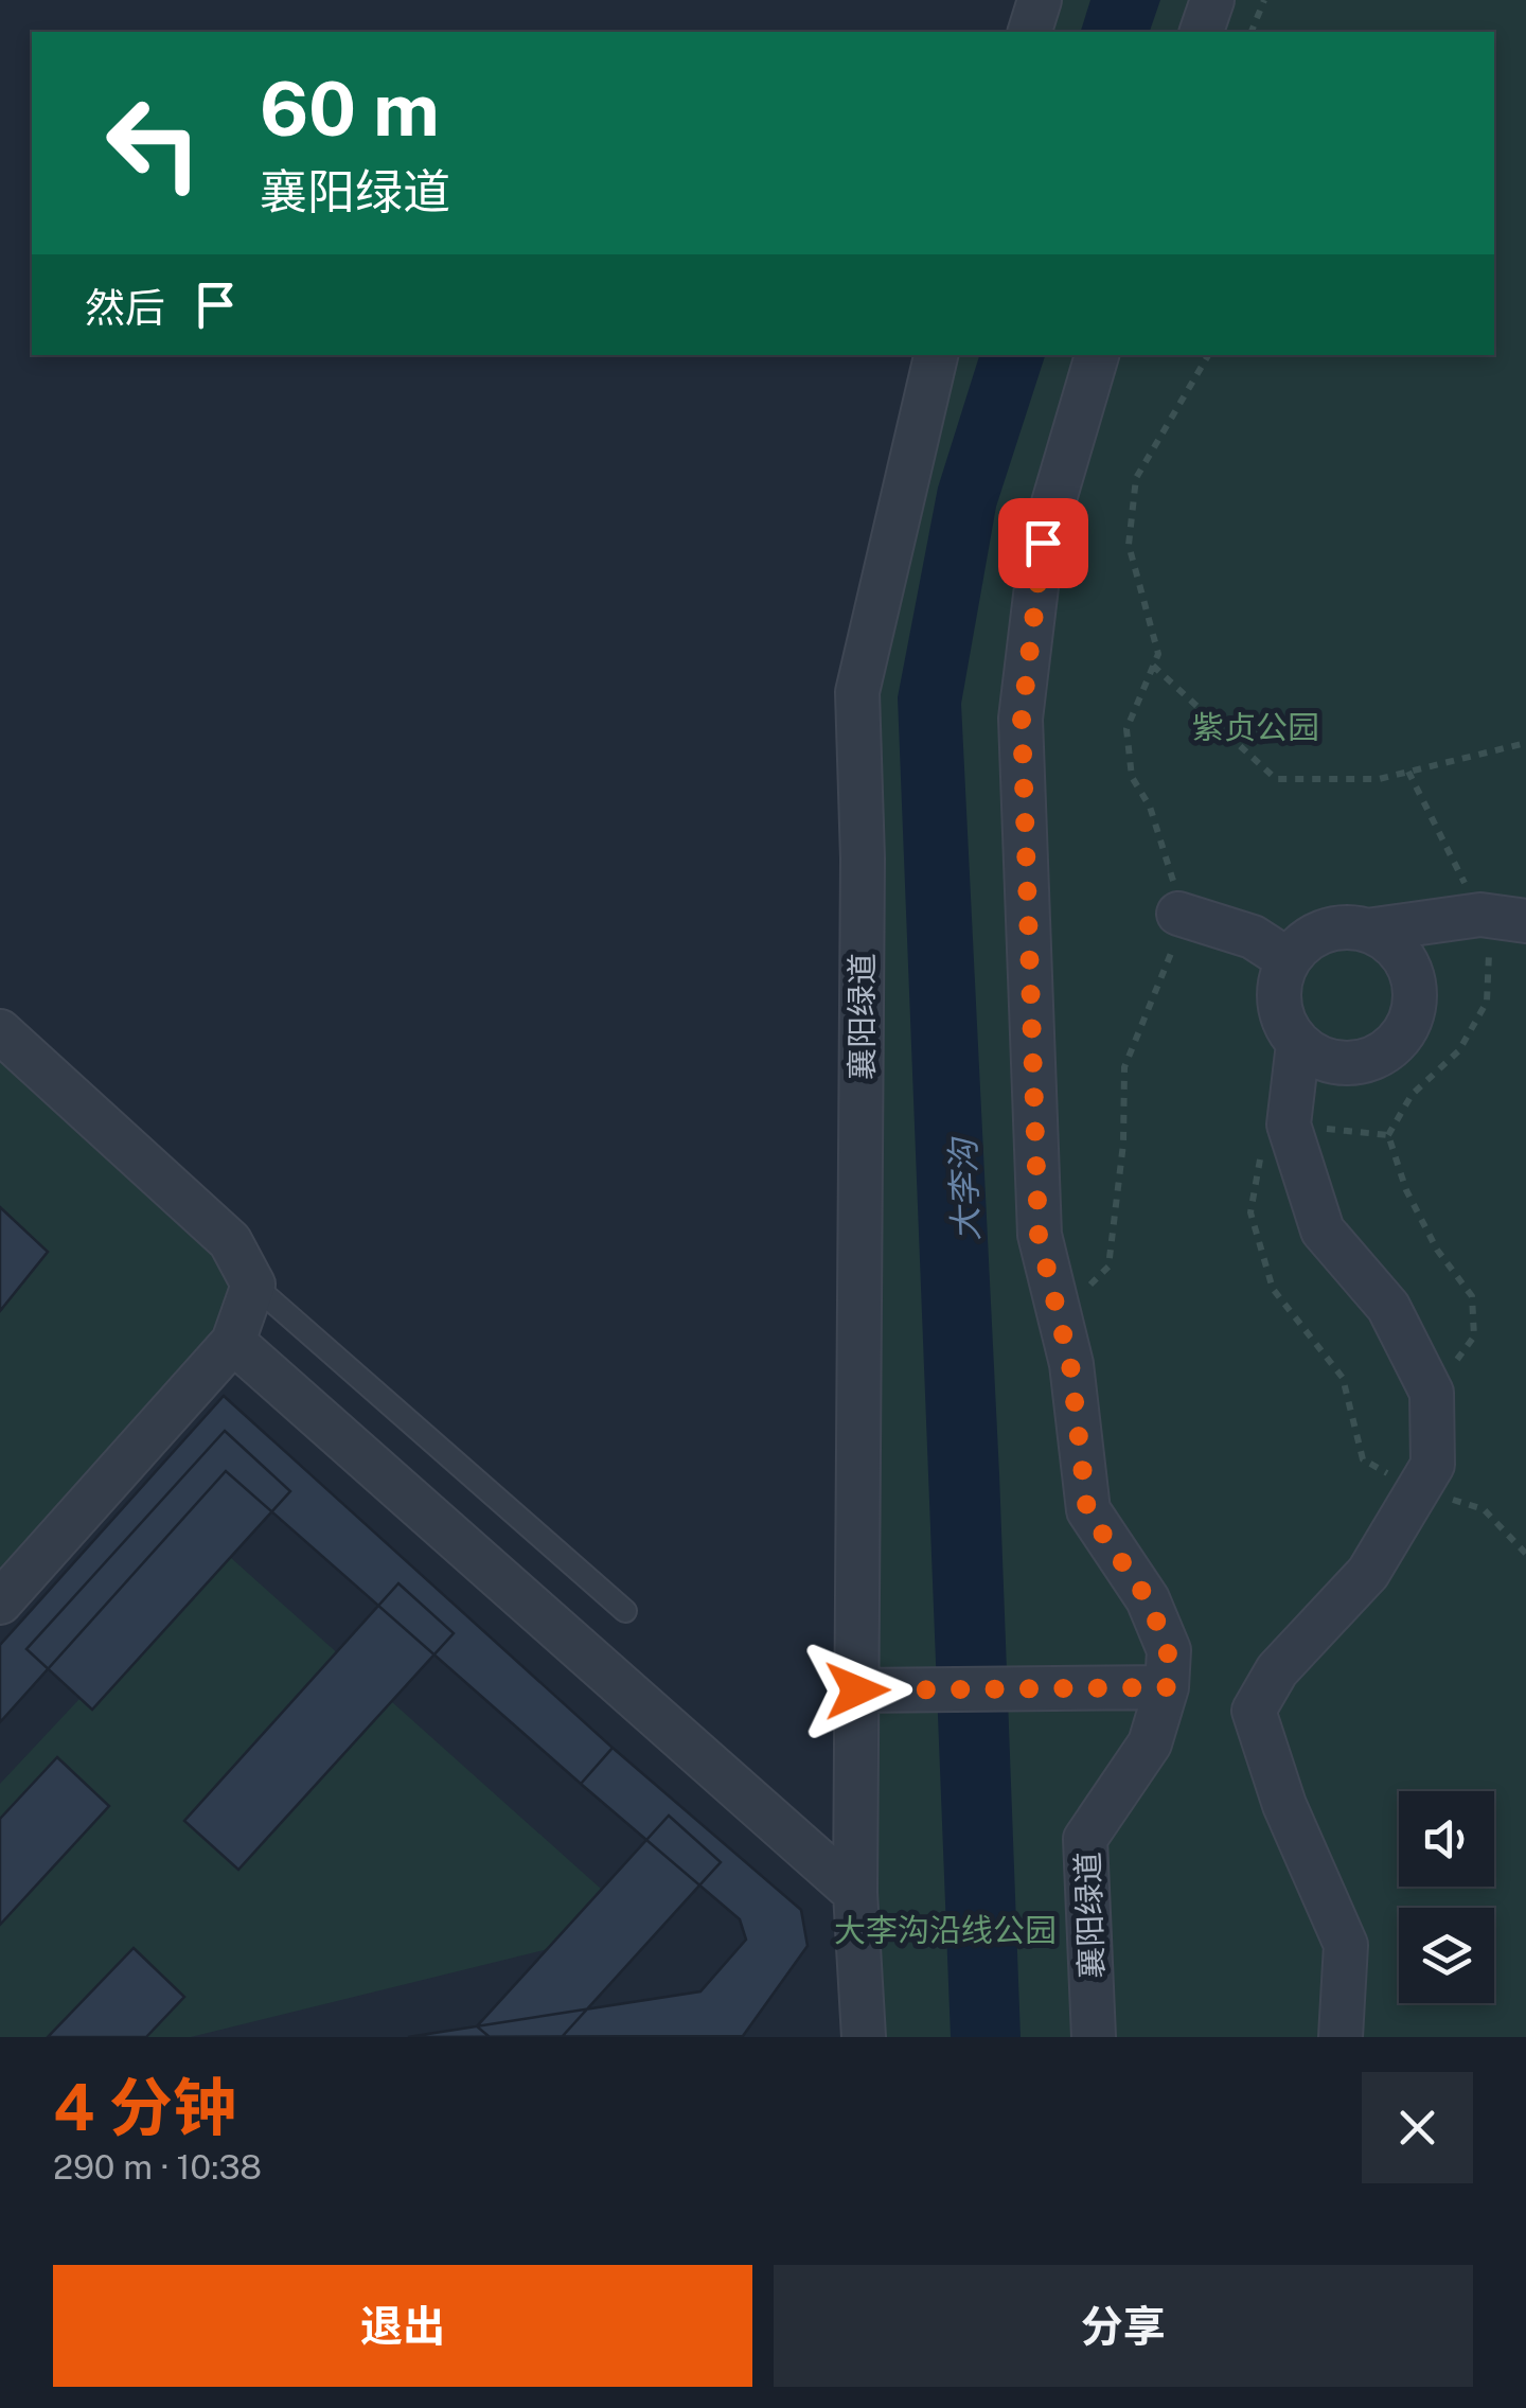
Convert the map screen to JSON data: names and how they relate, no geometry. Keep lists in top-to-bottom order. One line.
{"streets":{"street":["襄阳绿道"]},"water":["大李沟"],"parks":["紫贞公园","大李沟沿线公园"],"page":{"turn":["60 m","襄阳绿道"],"then":"然后","heading":["4 分钟","290 m · 10:38"],"buttons":["退出","分享"]}}
